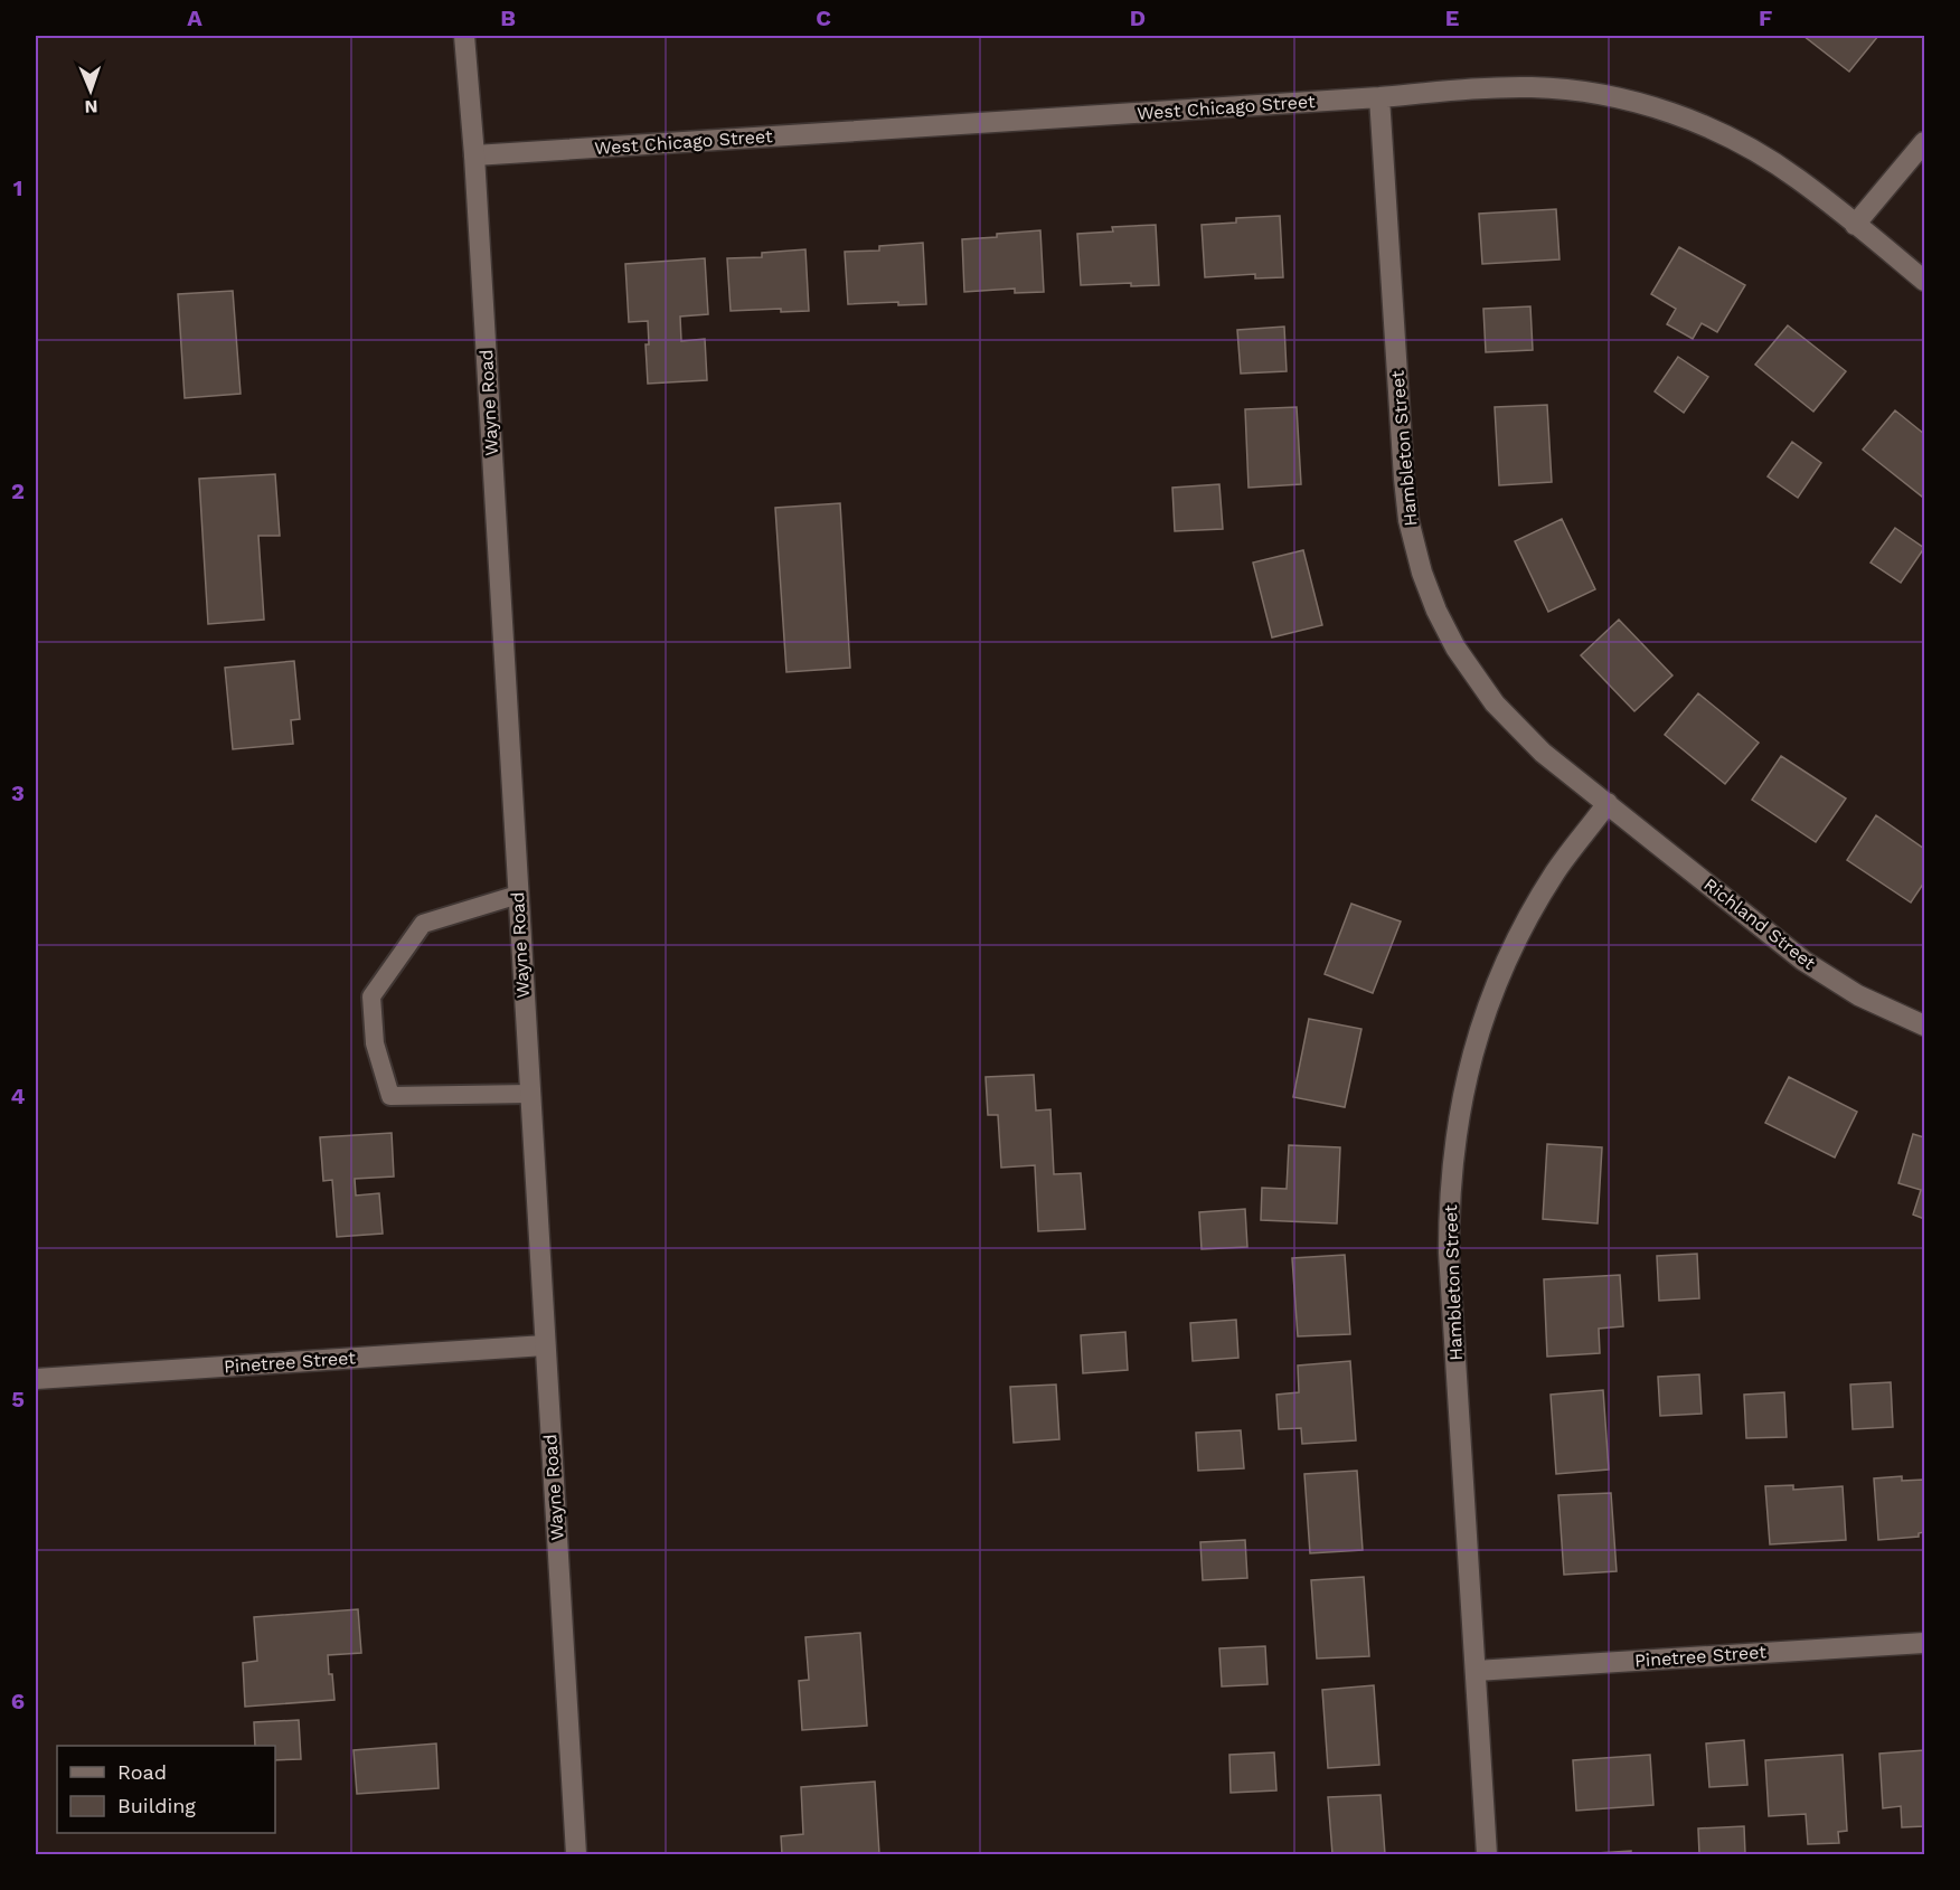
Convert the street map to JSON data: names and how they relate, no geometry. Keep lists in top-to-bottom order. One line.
{"streets":{"street":["West Chicago Street","Wayne Road","Hambleton Street","Richland Street","Pinetree Street"]},"crossings":[["West Chicago Street","Wayne Road"],["West Chicago Street","Hambleton Street"],["Wayne Road","Pinetree Street"],["Hambleton Street","Richland Street"],["Hambleton Street","Pinetree Street"]],"legend":["Road","Building"],"north":"bottom","grid":{"columns":["A","B","C","D","E","F"],"rows":["1","2","3","4","5","6"]}}
